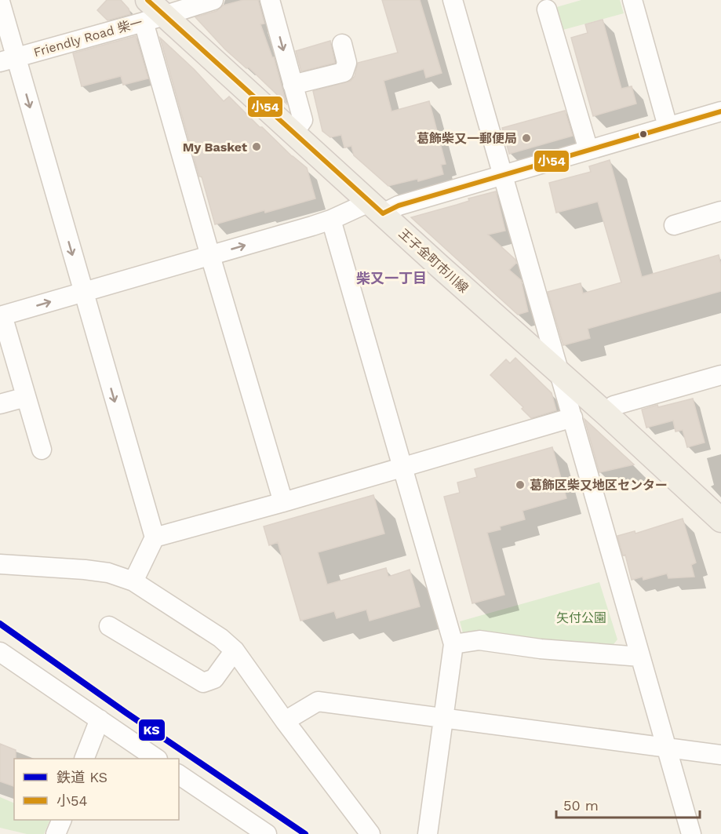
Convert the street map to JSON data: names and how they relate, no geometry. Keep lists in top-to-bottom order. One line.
{"streets":{"main road":["王子金町市川線"],"street":["Friendly Road 柴一"]},"crossings":[["Friendly Road 柴一","王子金町市川線"]],"districts":["柴又一丁目"],"parks":["矢付公園"],"places":["葛飾柴又一郵便局","My Basket","葛飾区柴又地区センター"],"lines":["transit line 小54","rail line KS"],"legend":["鉄道 KS","小54"],"scale_bar":"50 m"}
